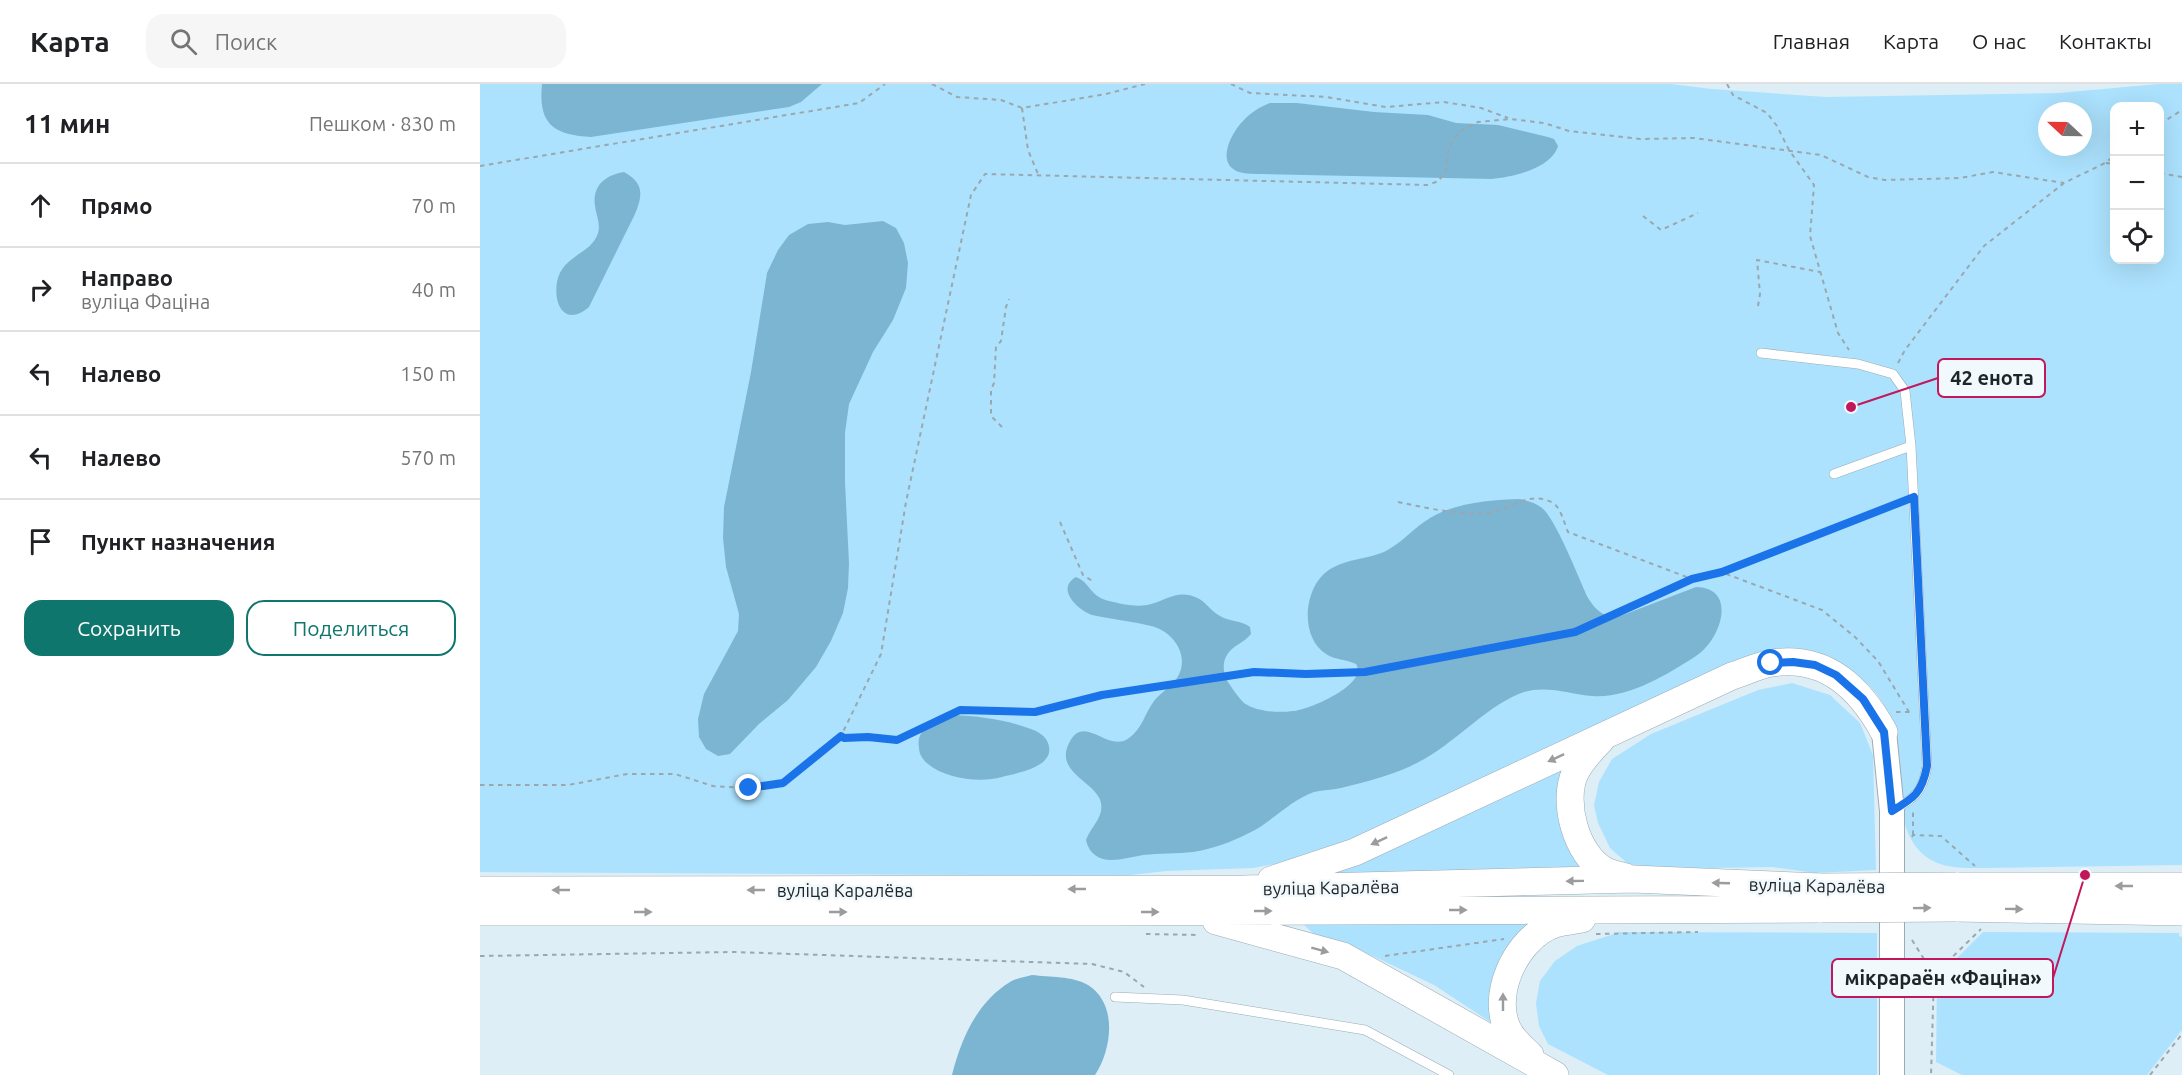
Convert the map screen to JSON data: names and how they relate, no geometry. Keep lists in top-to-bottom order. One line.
{"streets":{"main road":["вуліца Каралёва"]},"places":["42 енота","мікрараён «Фаціна»"],"north":"left","page":{"header":"Карта","search":"Поиск","nav":["Главная","Карта","О нас","Контакты"],"heading":["11 мин","Пешком · 830 m"],"map_buttons":["+","−"],"list":[["Прямо","70 m"],["Направо","вуліца Фаціна","40 m"],["Налево","150 m"],["Налево","570 m"],"Пункт назначения"],"buttons":["Сохранить","Поделиться"]}}
